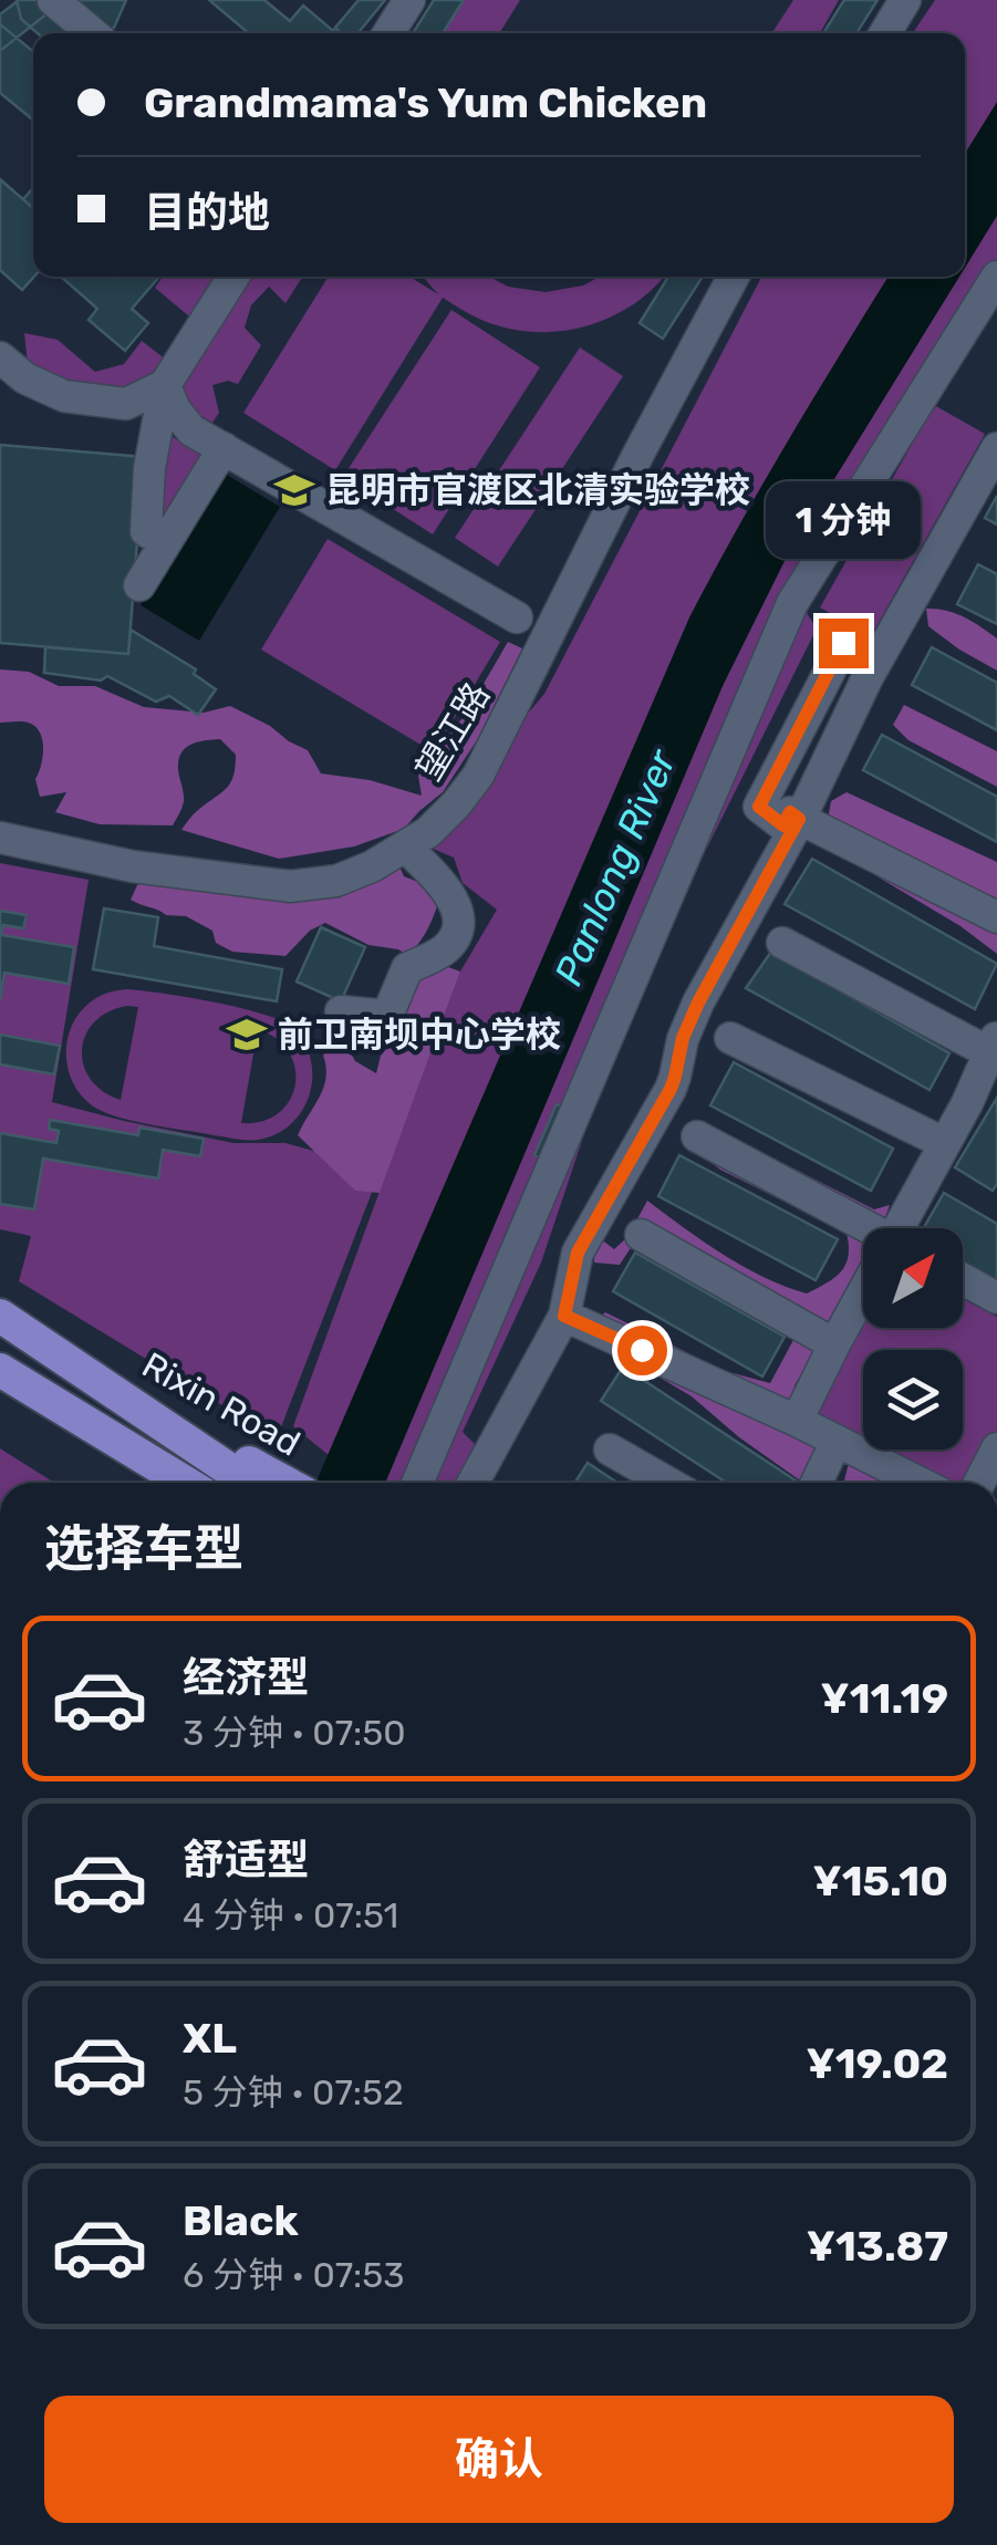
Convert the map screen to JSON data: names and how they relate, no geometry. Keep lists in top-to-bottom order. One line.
{"streets":{"main road":["Rixin Road"],"street":["望江路"]},"water":["Panlong River"],"places":{"school or university":["昆明市官渡区北清实验学校","前卫南坝中心学校"]},"north":"top right","page":{"banner":["Grandmama's Yum Chicken","目的地"],"bubble":"1 分钟","heading":"选择车型","list":[{"name":"经济型","note":"3 分钟 · 07:50","value":"¥11.19"},{"name":"舒适型","note":"4 分钟 · 07:51","value":"¥15.10"},{"name":"XL","note":"5 分钟 · 07:52","value":"¥19.02"},{"name":"Black","note":"6 分钟 · 07:53","value":"¥13.87"}],"buttons":"确认"}}
